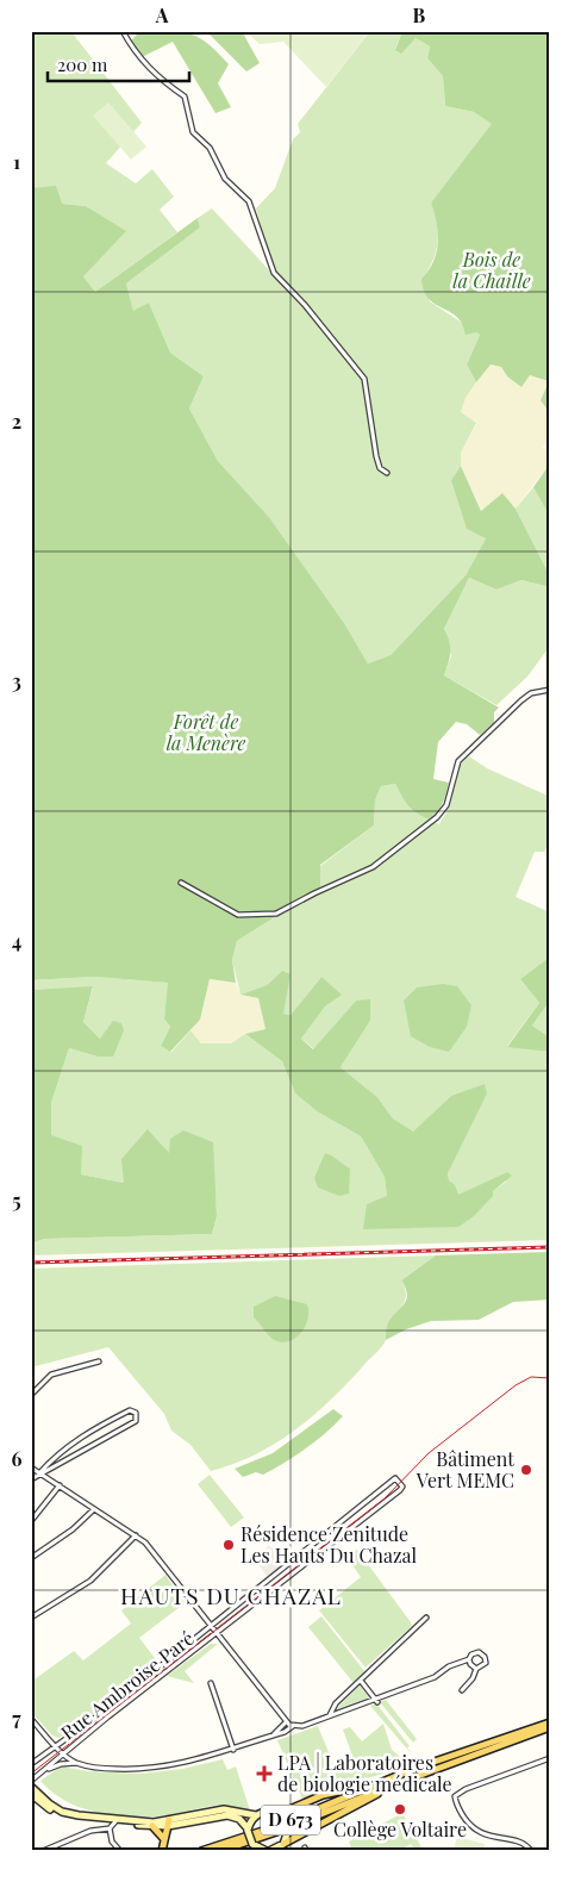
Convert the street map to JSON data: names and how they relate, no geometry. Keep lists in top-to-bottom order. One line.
{"streets":{"main road":["D 673"],"street":["Rue Ambroise Paré"]},"districts":["HAUTS DU CHAZAL"],"parks":["Bois de la Chaille","Forêt de la Menère"],"places":{"other":["Bâtiment Vert MEMC","Résidence Zenitude Les Hauts Du Chazal","Collège Voltaire"],"health":["LPA | Laboratoires de biologie médicale"]},"scale_bar":"200 m","grid":{"columns":["A","B"],"rows":["1","2","3","4","5","6","7"]}}
